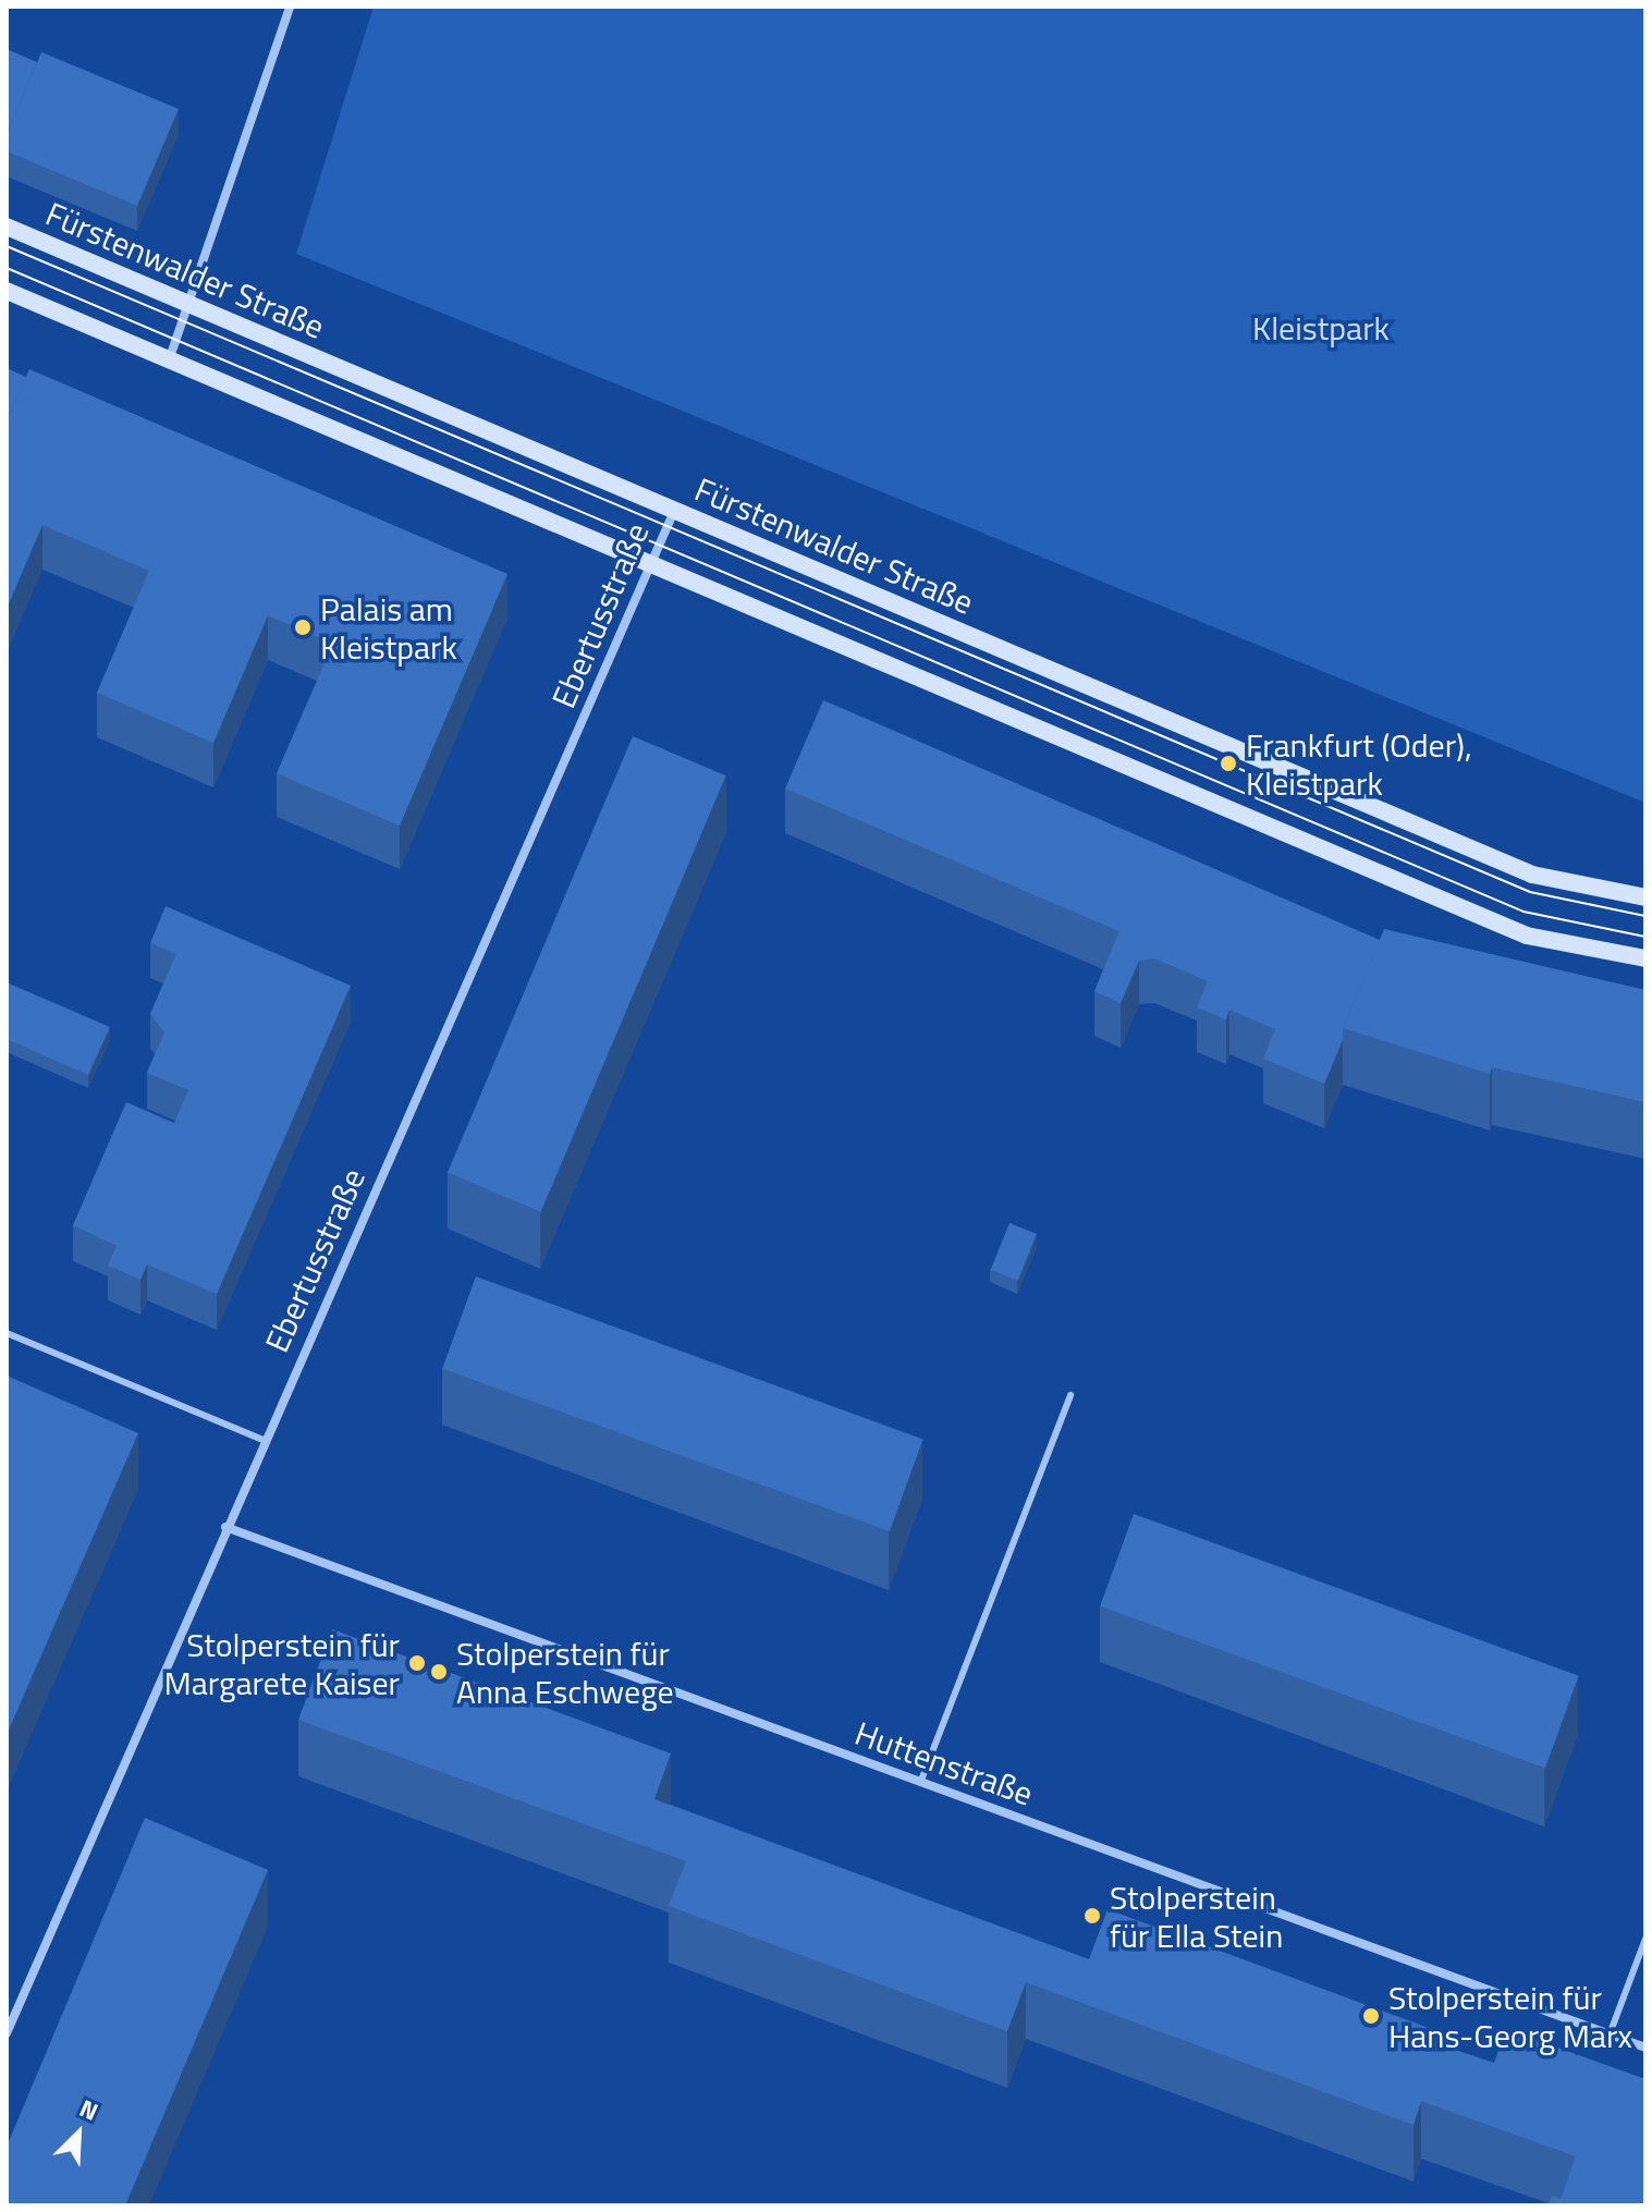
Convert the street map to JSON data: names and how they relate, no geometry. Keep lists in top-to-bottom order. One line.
{"streets":{"street":["Fürstenwalder Straße","Ebertusstraße","Huttenstraße"]},"crossings":[["Fürstenwalder Straße","Ebertusstraße"],["Ebertusstraße","Huttenstraße"]],"parks":["Kleistpark"],"places":["Palais am Kleistpark","Frankfurt (Oder), Kleistpark","Stolperstein für Margarete Kaiser","Stolperstein für Anna Eschwege","Stolperstein für Ella Stein","Stolperstein für Hans-Georg Marx"],"north":"top right"}
